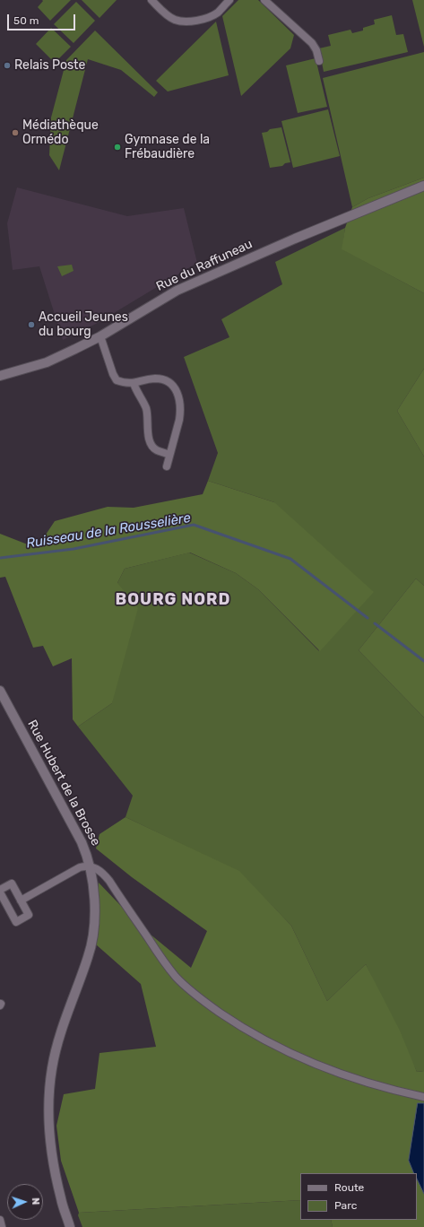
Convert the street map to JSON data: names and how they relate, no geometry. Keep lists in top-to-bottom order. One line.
{"streets":{"street":["Rue du Raffuneau","Rue Hubert de la Brosse"]},"districts":["BOURG NORD"],"water":["Ruisseau de la Rousselière"],"places":["Relais Poste","Médiathèque Ormédo","Gymnase de la Frébaudière","Accueil Jeunes du bourg"],"legend":["Route","Parc"],"scale_bar":"50 m","north":"right"}
